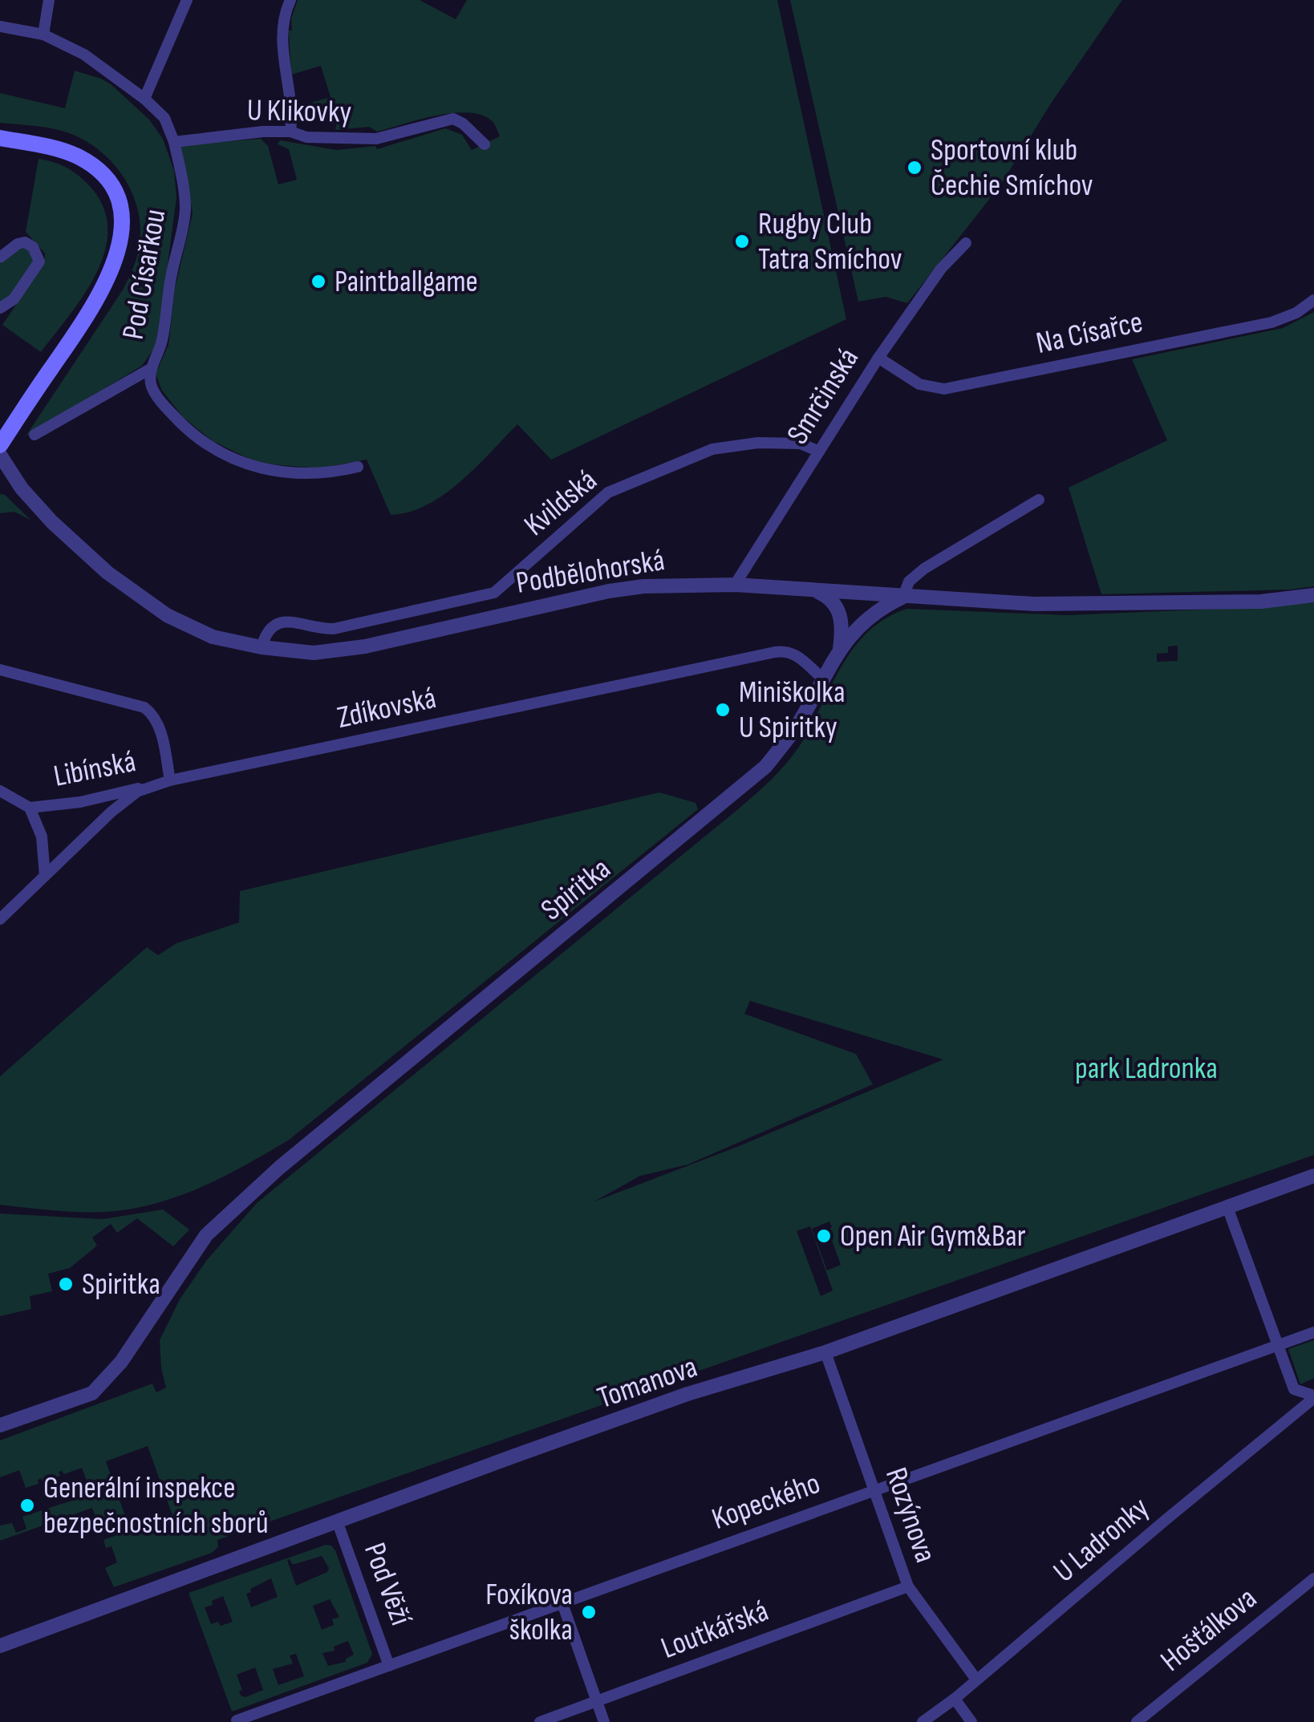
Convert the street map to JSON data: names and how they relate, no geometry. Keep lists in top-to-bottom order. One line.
{"streets":{"street":["U Klikovky","Pod Císařkou","Na Císařce","Smrčinská","Kvildská","Podbělohorská","Zdíkovská","Libínská","Spiritka","Tomanova","Kopeckého","Rozýnova","U Ladronky","Pod Věží","Loutkářská","Hošťálkova"]},"crossings":[["U Klikovky","Pod Císařkou"],["Na Císařce","Smrčinská"],["Smrčinská","Kvildská"],["Smrčinská","Podbělohorská"],["Kvildská","Podbělohorská"],["Podbělohorská","Spiritka"],["Zdíkovská","Libínská"],["Zdíkovská","Spiritka"],["Tomanova","Rozýnova"],["Tomanova","Pod Věží"],["Kopeckého","Rozýnova"],["Kopeckého","Pod Věží"],["Rozýnova","U Ladronky"],["Rozýnova","Loutkářská"]],"parks":["park Ladronka"],"places":["Sportovní klub Čechie Smíchov","Rugby Club Tatra Smíchov","Paintballgame","Miniškolka U Spiritky","Open Air Gym&Bar","Spiritka","Generální inspekce bezpečnostních sborů","Foxíkova školka"]}
